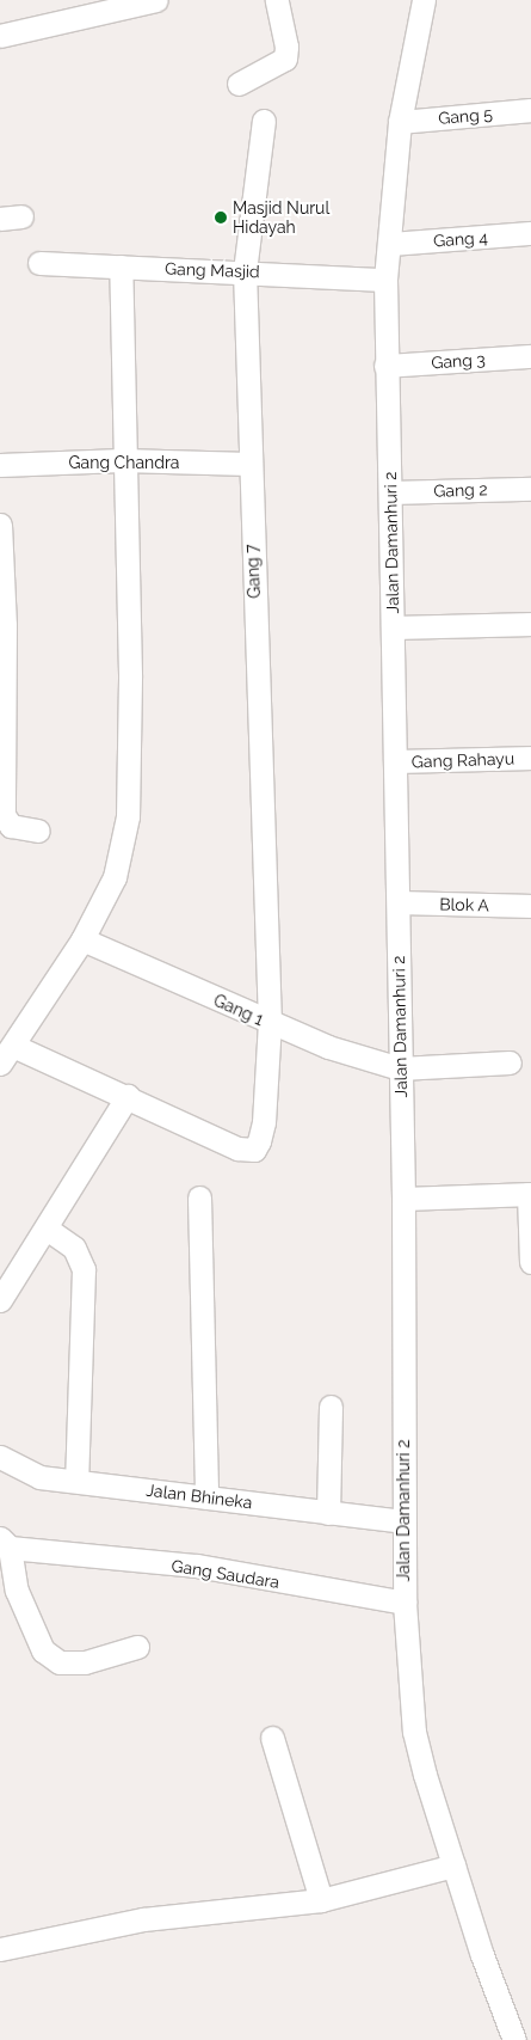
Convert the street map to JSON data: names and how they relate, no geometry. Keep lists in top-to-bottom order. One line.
{"streets":{"street":["Gang 5","Gang 4","Gang Masjid","Gang 3","Gang Chandra","Gang 2","Jalan Damanhuri 2","Gang 7","Gang Rahayu","Blok A","Gang 1","Jalan Bhineka","Gang Saudara"]},"crossings":[["Gang 5","Jalan Damanhuri 2"],["Gang 4","Jalan Damanhuri 2"],["Gang Masjid","Jalan Damanhuri 2"],["Gang Masjid","Gang 7"],["Gang 3","Jalan Damanhuri 2"],["Gang Chandra","Gang 7"],["Gang 2","Jalan Damanhuri 2"],["Jalan Damanhuri 2","Gang Rahayu"],["Jalan Damanhuri 2","Blok A"],["Jalan Damanhuri 2","Gang 1"],["Jalan Damanhuri 2","Jalan Bhineka"],["Jalan Damanhuri 2","Gang Saudara"],["Gang 7","Gang 1"]],"places":["Masjid Nurul Hidayah"]}
